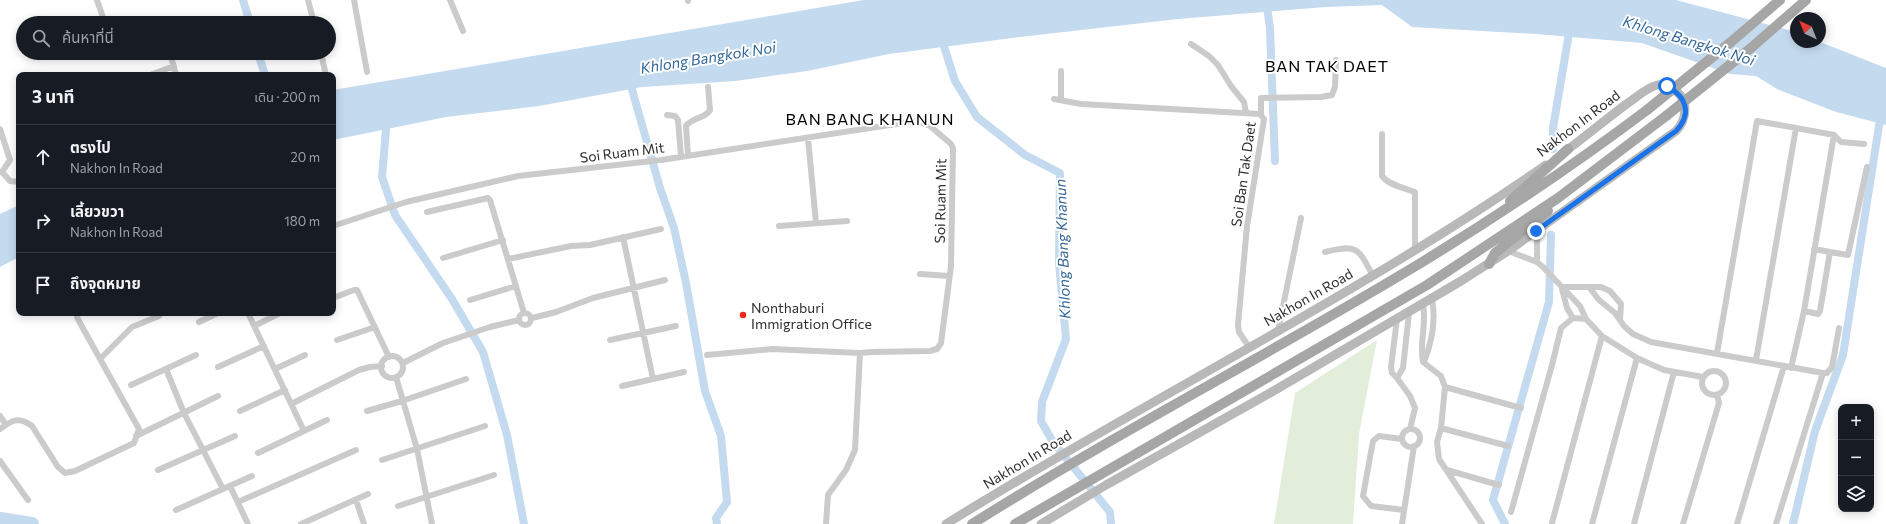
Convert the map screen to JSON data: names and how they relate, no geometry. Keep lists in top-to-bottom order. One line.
{"streets":{"main road":["Nakhon In Road"],"street":["Soi Ruam Mit","Soi Ban Tak Daet"]},"crossings":[["Nakhon In Road","Soi Ban Tak Daet"]],"districts":["BAN TAK DAET","BAN BANG KHANUN"],"water":["Khlong Bangkok Noi","Khlong Bang Khanun"],"places":["Nonthaburi Immigration Office"],"north":"top left","page":{"search":"ค้นหาที่นี่","heading":["3 นาที","เดิน · 200 m"],"list":[["ตรงไป","Nakhon In Road","20 m"],["เลี้ยวขวา","Nakhon In Road","180 m"],"ถึงจุดหมาย"],"map_buttons":["+","−"]}}
